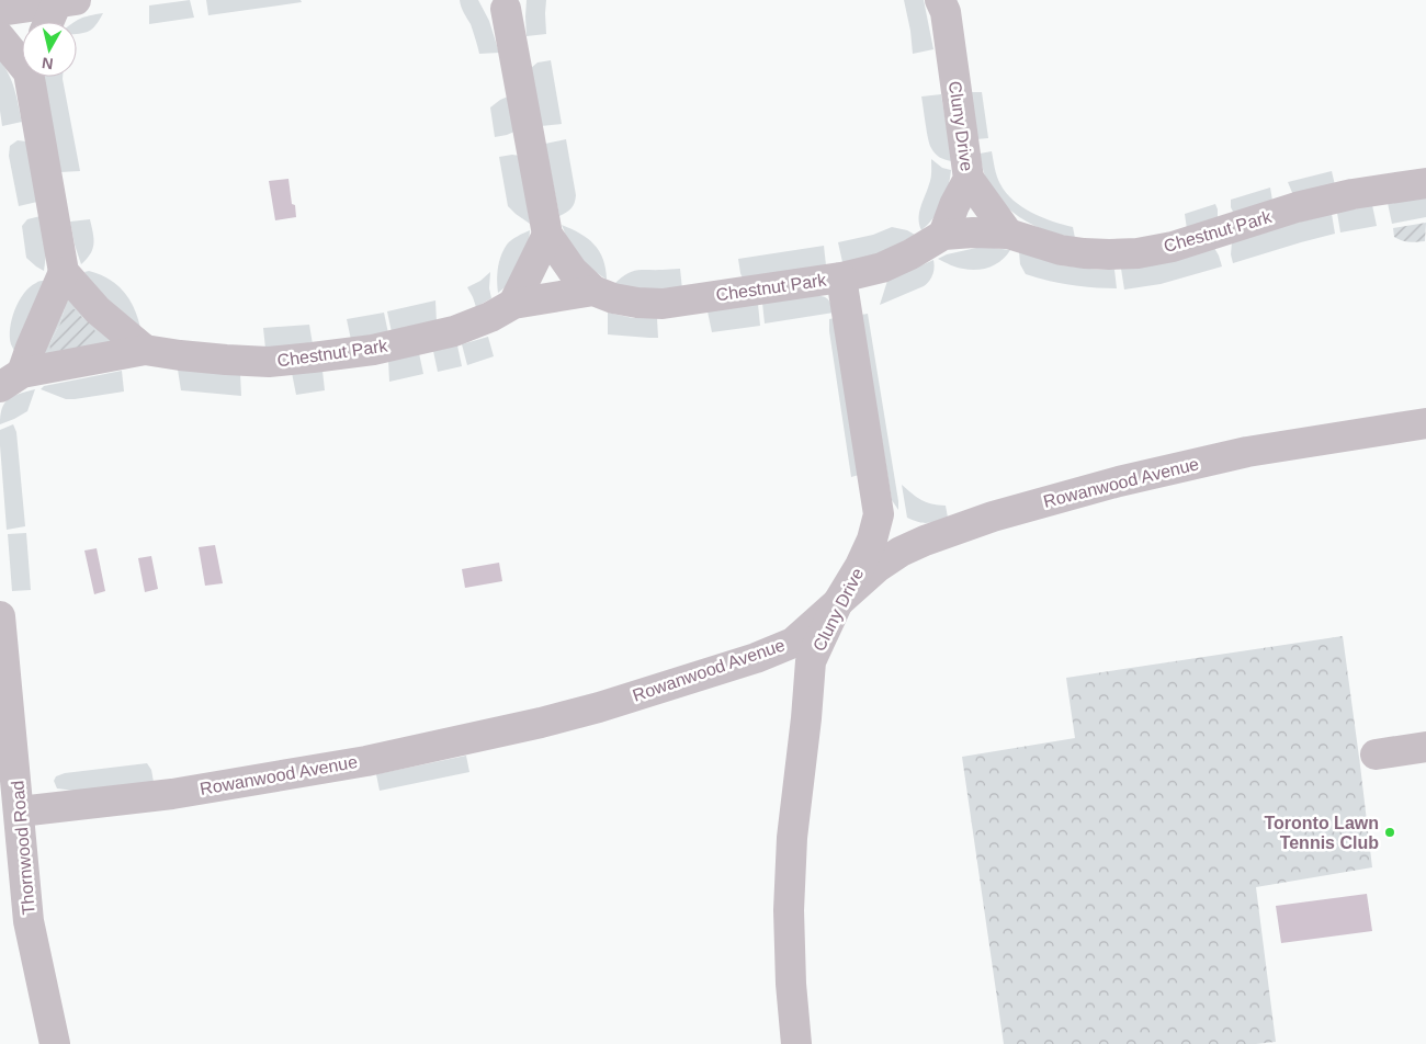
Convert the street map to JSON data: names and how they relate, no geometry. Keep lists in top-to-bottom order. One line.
{"streets":{"street":["Cluny Drive","Chestnut Park","Rowanwood Avenue","Thornwood Road"]},"crossings":[["Cluny Drive","Chestnut Park"],["Cluny Drive","Rowanwood Avenue"],["Rowanwood Avenue","Thornwood Road"]],"places":["Toronto Lawn Tennis Club"],"north":"bottom"}
